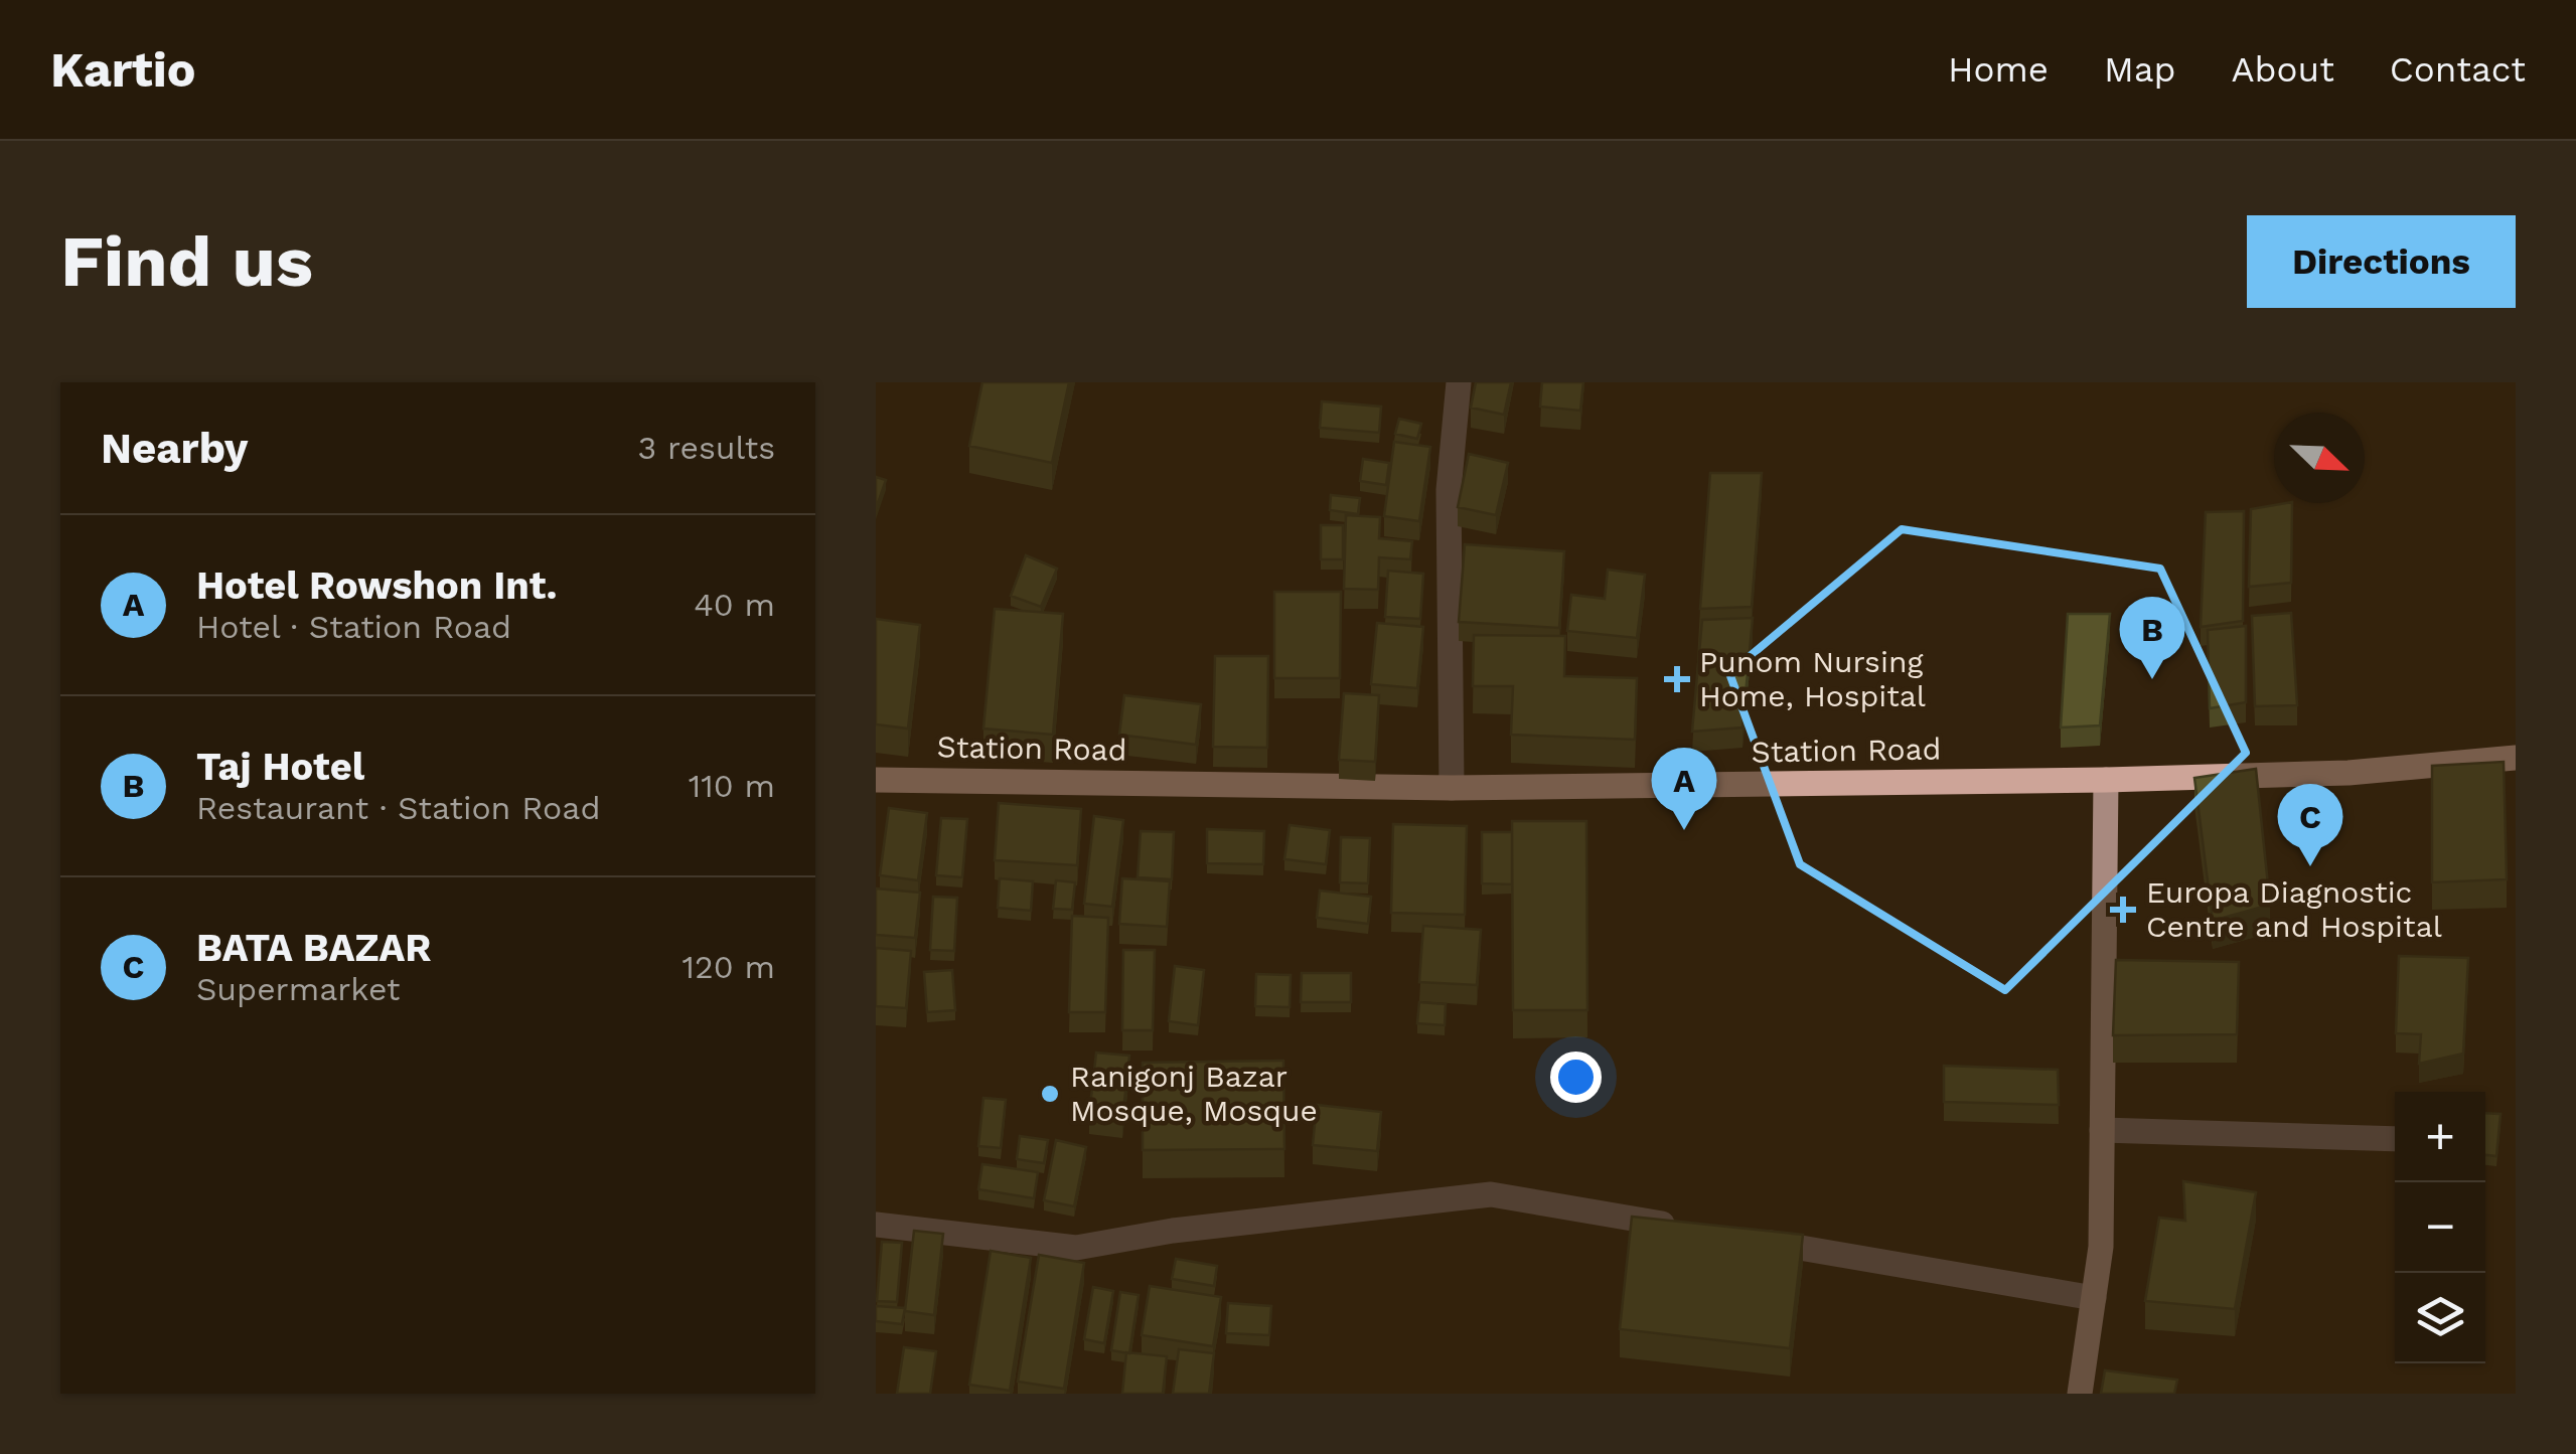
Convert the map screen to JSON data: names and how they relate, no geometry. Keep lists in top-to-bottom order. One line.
{"streets":{"main road":["Station Road"]},"places":{"health":["Punom Nursing Home, Hospital","Europa Diagnostic Centre and Hospital"],"other":["Ranigonj Bazar Mosque, Mosque"]},"north":"bottom right","page":{"header":"Kartio","nav":["Home","Map","About","Contact"],"buttons":"Directions","title":"Find us","heading":["Nearby","3 results"],"list":[{"mark":"A","name":"Hotel Rowshon Int.","note":"Hotel · Station Road","value":"40 m"},{"mark":"B","name":"Taj Hotel","note":"Restaurant · Station Road","value":"110 m"},{"mark":"C","name":"BATA BAZAR","note":"Supermarket","value":"120 m"}],"pins":["B","A","C"],"map_buttons":["+","−"]}}
